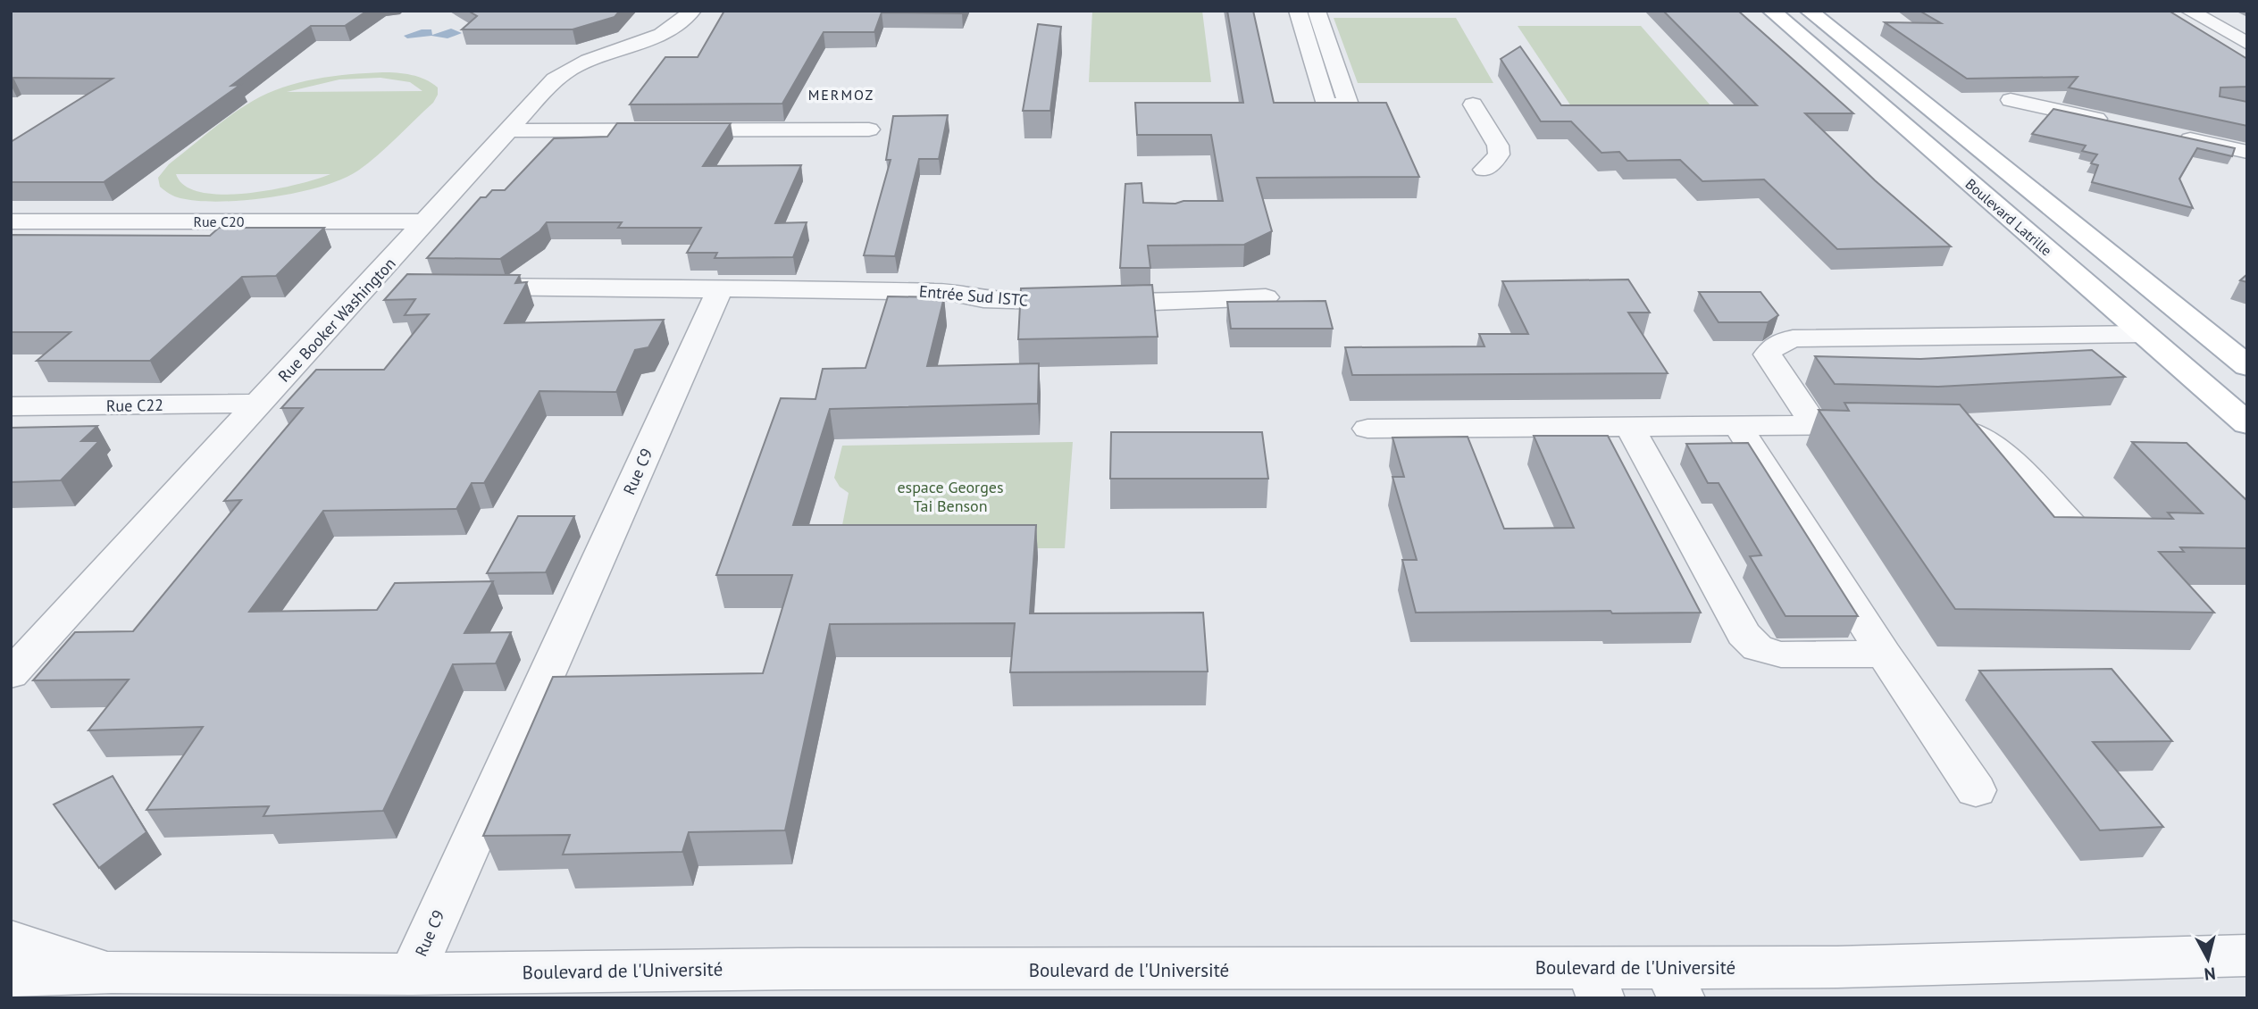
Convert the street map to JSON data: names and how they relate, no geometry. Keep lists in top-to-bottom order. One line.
{"streets":{"main road":["Boulevard Latrille"],"street":["Rue C20","Entrée Sud ISTC","Rue Booker Washington","Rue C22","Rue C9","Boulevard de l'Université"]},"crossings":[["Rue C20","Rue Booker Washington"],["Entrée Sud ISTC","Rue C9"],["Rue Booker Washington","Rue C22"],["Rue C9","Boulevard de l'Université"]],"districts":["MERMOZ"],"parks":["espace Georges Tai Benson"],"north":"bottom"}
